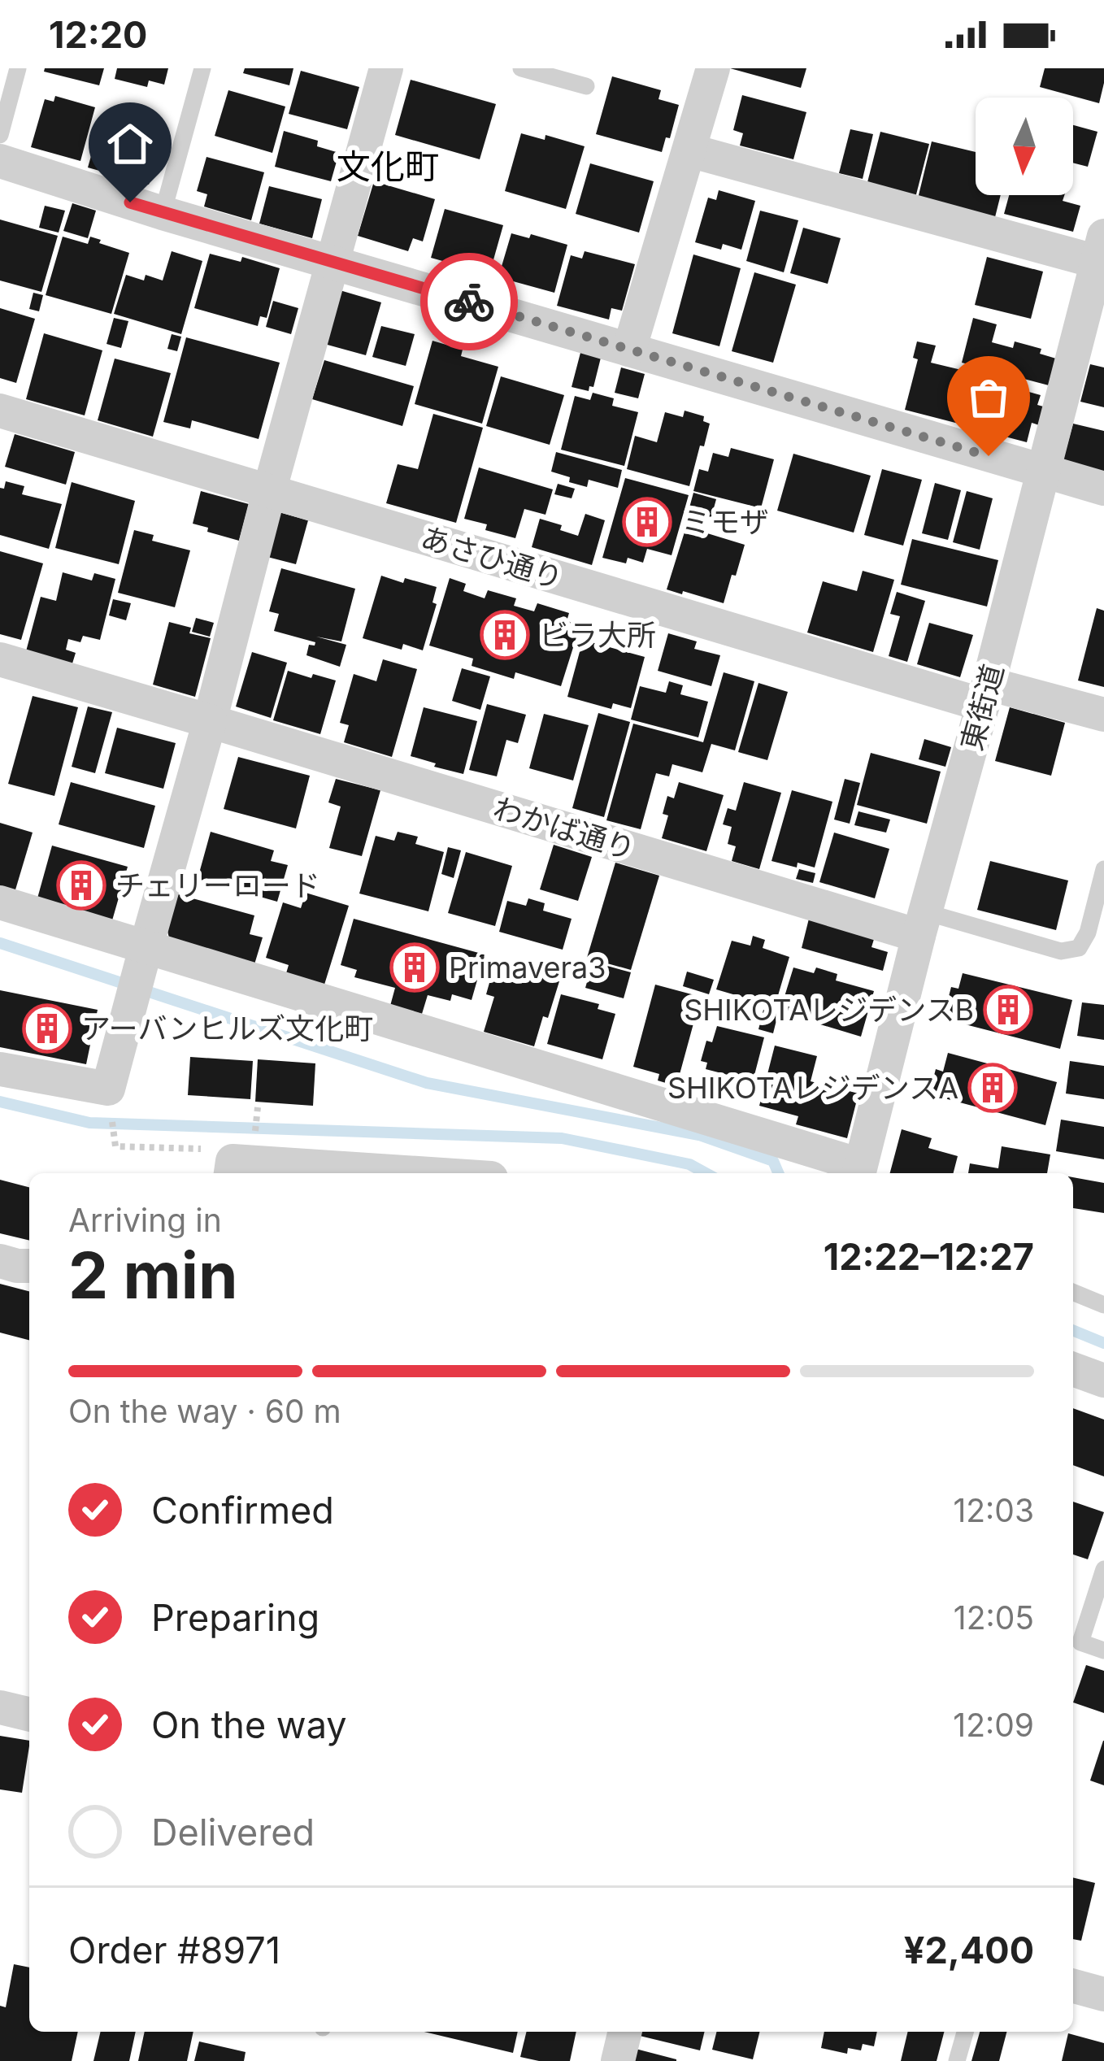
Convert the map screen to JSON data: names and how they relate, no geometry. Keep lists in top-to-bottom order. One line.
{"streets":{"street":["あさひ通り","東街道","わかば通り"]},"crossings":[["あさひ通り","東街道"],["東街道","わかば通り"]],"districts":["文化町"],"places":{"building":["ミモザ","ビラ大所","チェリーロード","Primavera3","SHIKOTAレジデンスB","アーバンヒルズ文化町","SHIKOTAレジデンスA"]},"north":"bottom","page":{"status":"12:20","heading":["2 min","Arriving in","12:22–12:27"],"panel":["Order #8971","¥2,400"],"bar":"On the way · 60 m","list":[["Confirmed","12:03"],["Preparing","12:05"],["On the way","12:09"],"Delivered"]}}
